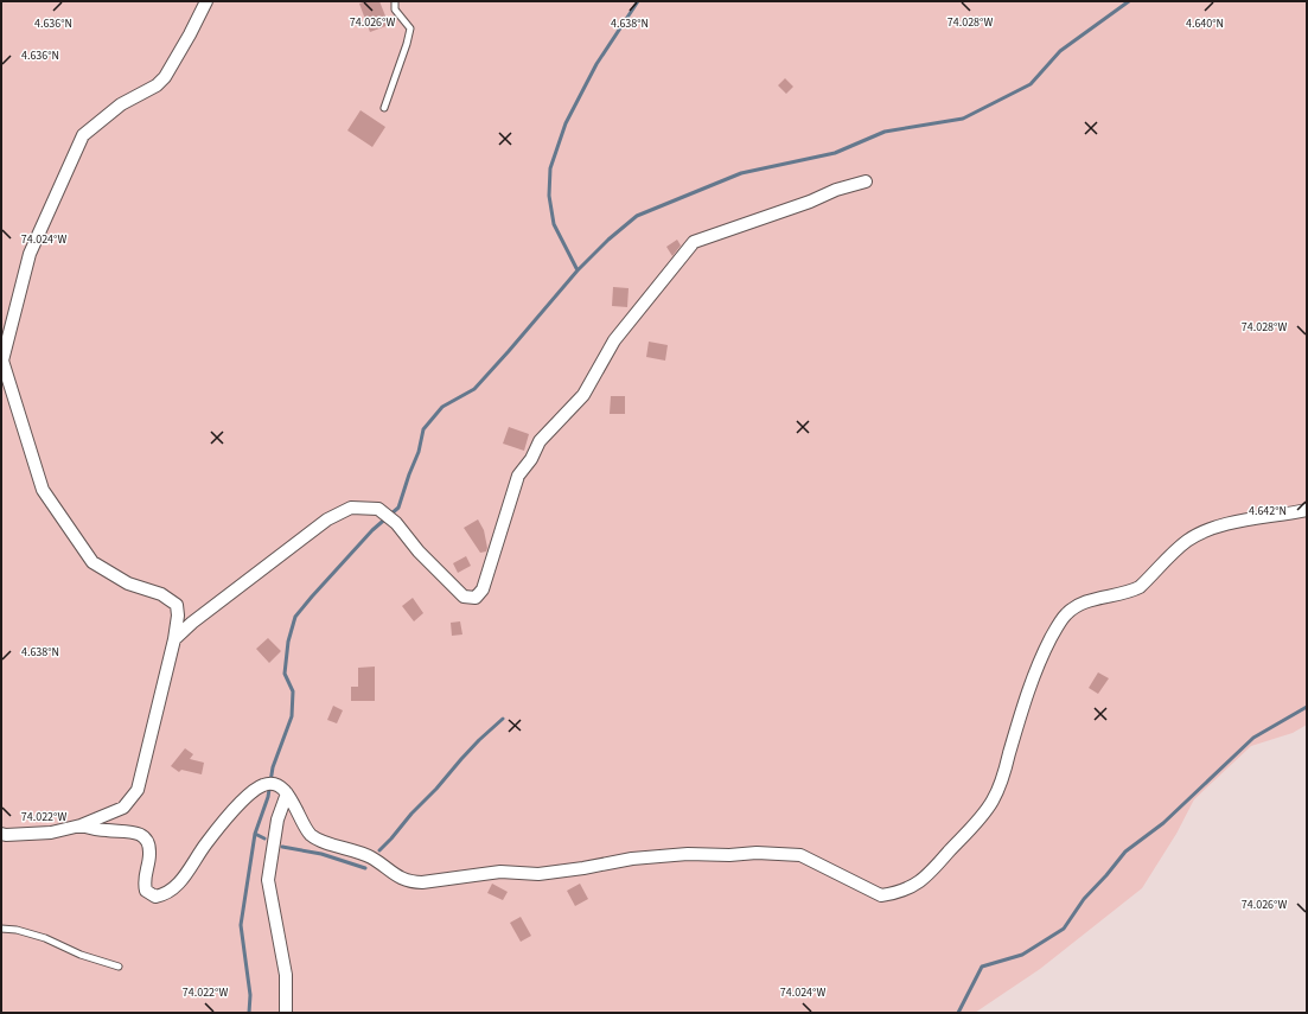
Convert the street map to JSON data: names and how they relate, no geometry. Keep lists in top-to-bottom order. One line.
{"coordinates":["74.028°W","74.026°W","4.640°N","4.636°N","4.638°N","74.024°W","4.642°N","74.022°W"]}
